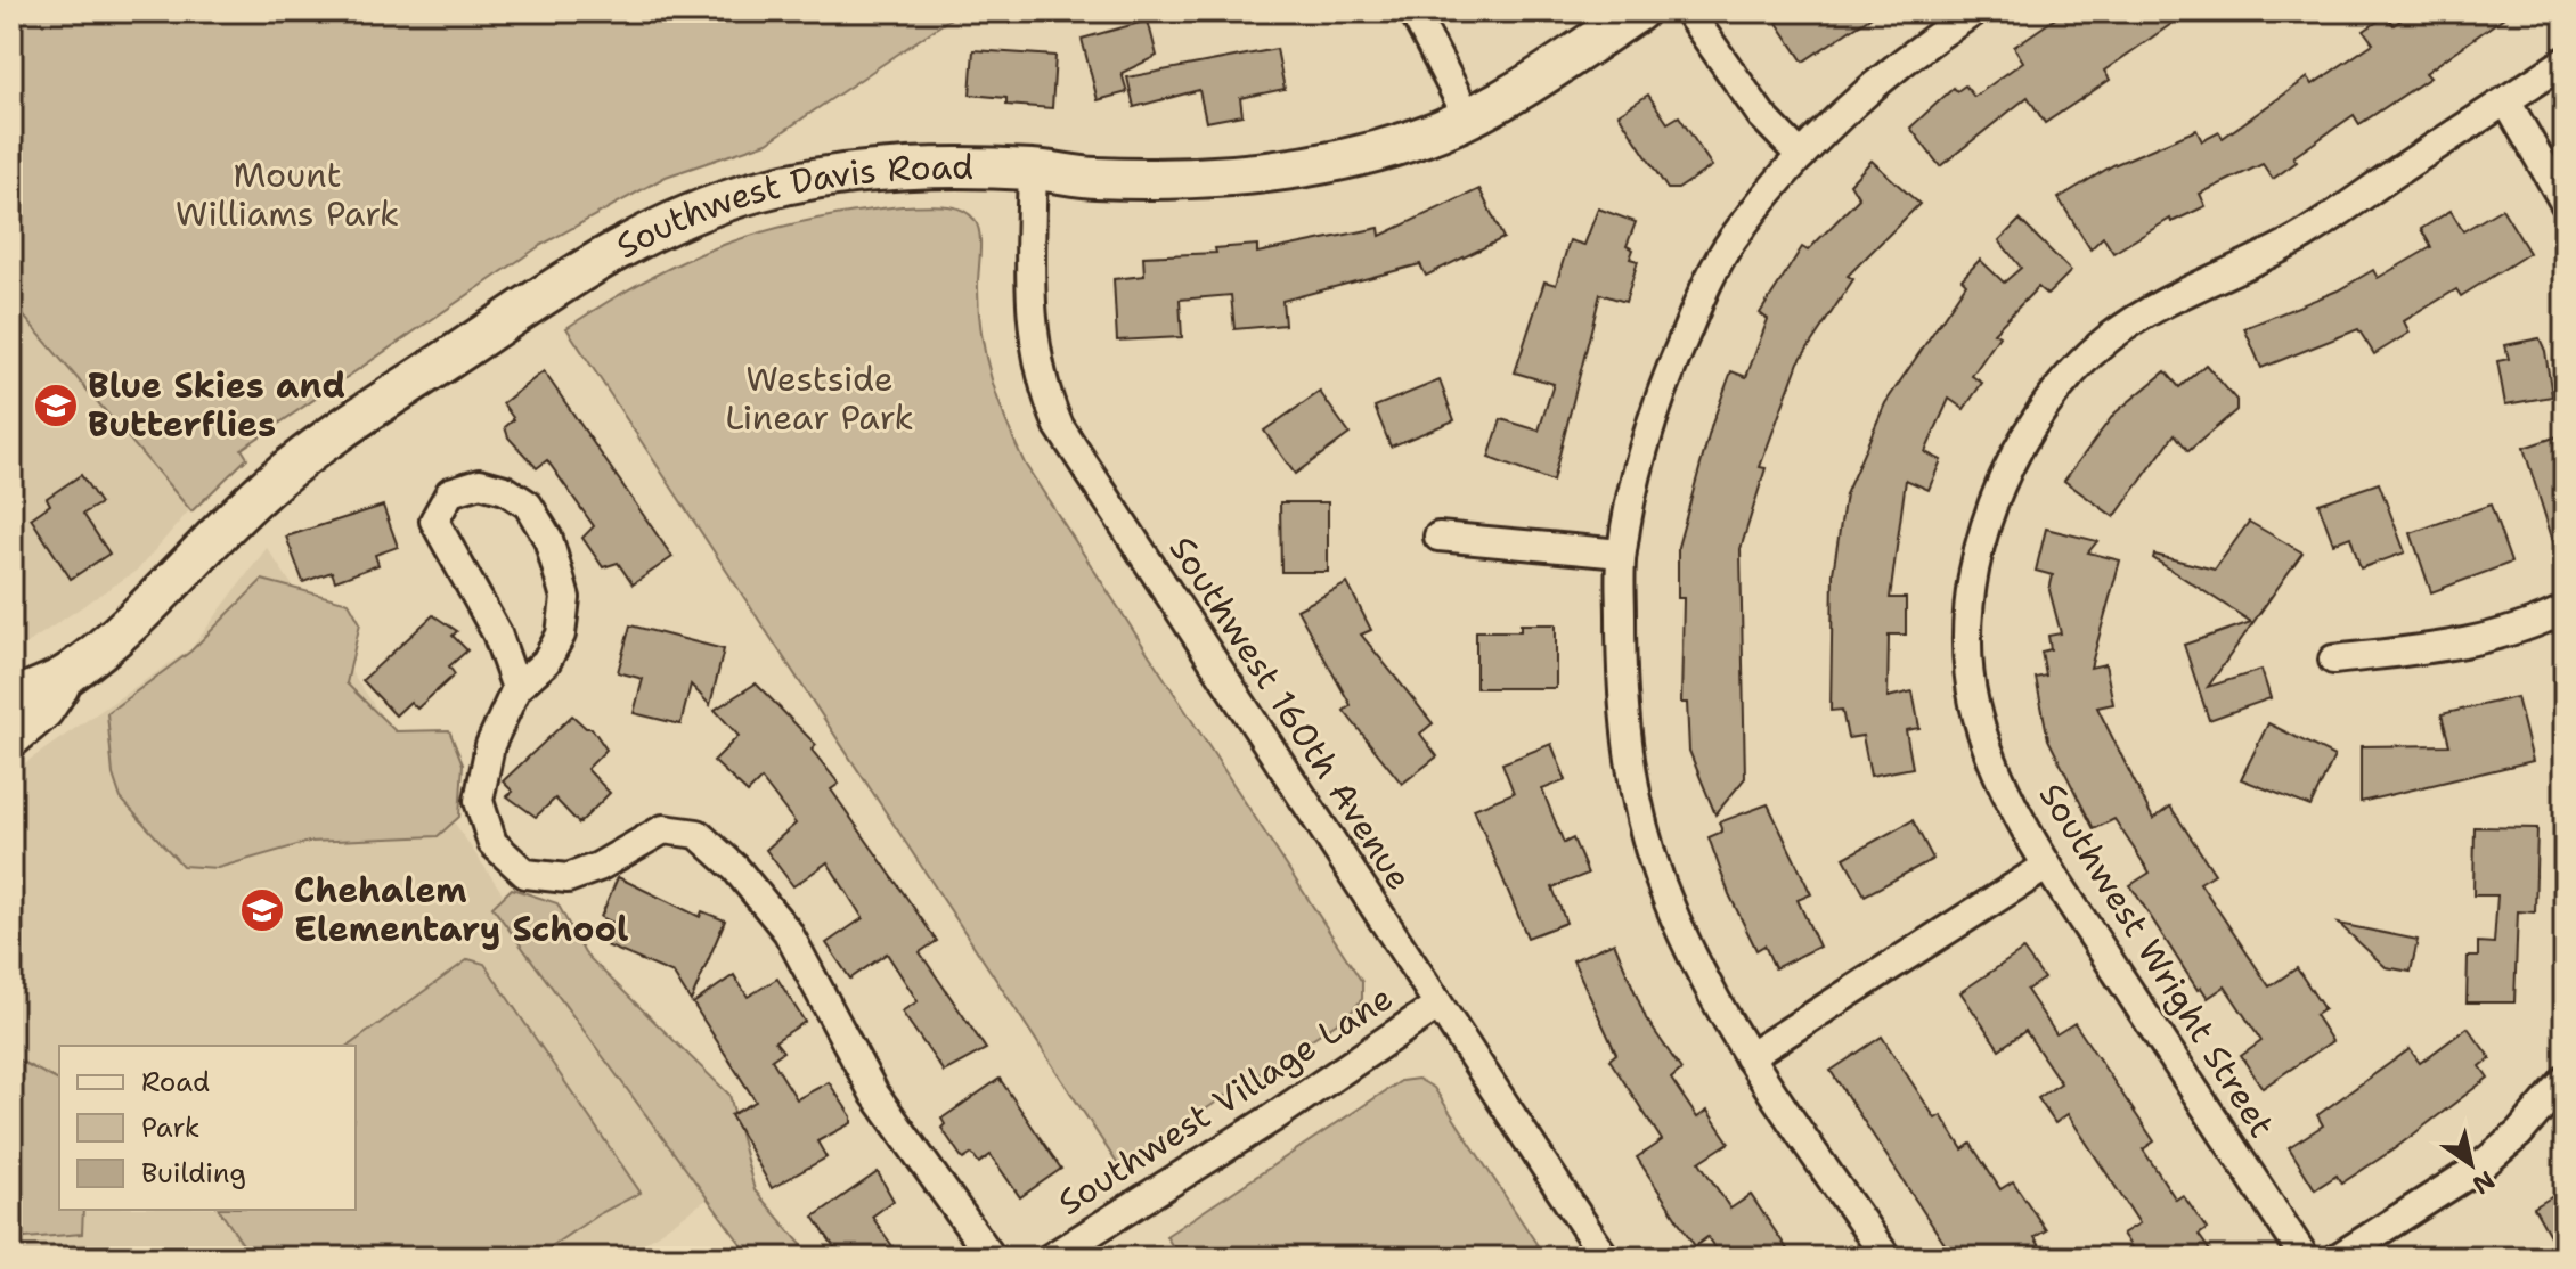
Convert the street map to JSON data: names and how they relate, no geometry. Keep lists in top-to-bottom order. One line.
{"streets":{"street":["Southwest Davis Road","Southwest 160th Avenue","Southwest Wright Street","Southwest Village Lane"]},"crossings":[["Southwest Davis Road","Southwest 160th Avenue"],["Southwest 160th Avenue","Southwest Village Lane"]],"parks":["Mount Williams Park","Westside Linear Park"],"places":{"school or university":["Blue Skies and Butterflies","Chehalem Elementary School"]},"legend":["Road","Park","Building"],"north":"bottom right"}
